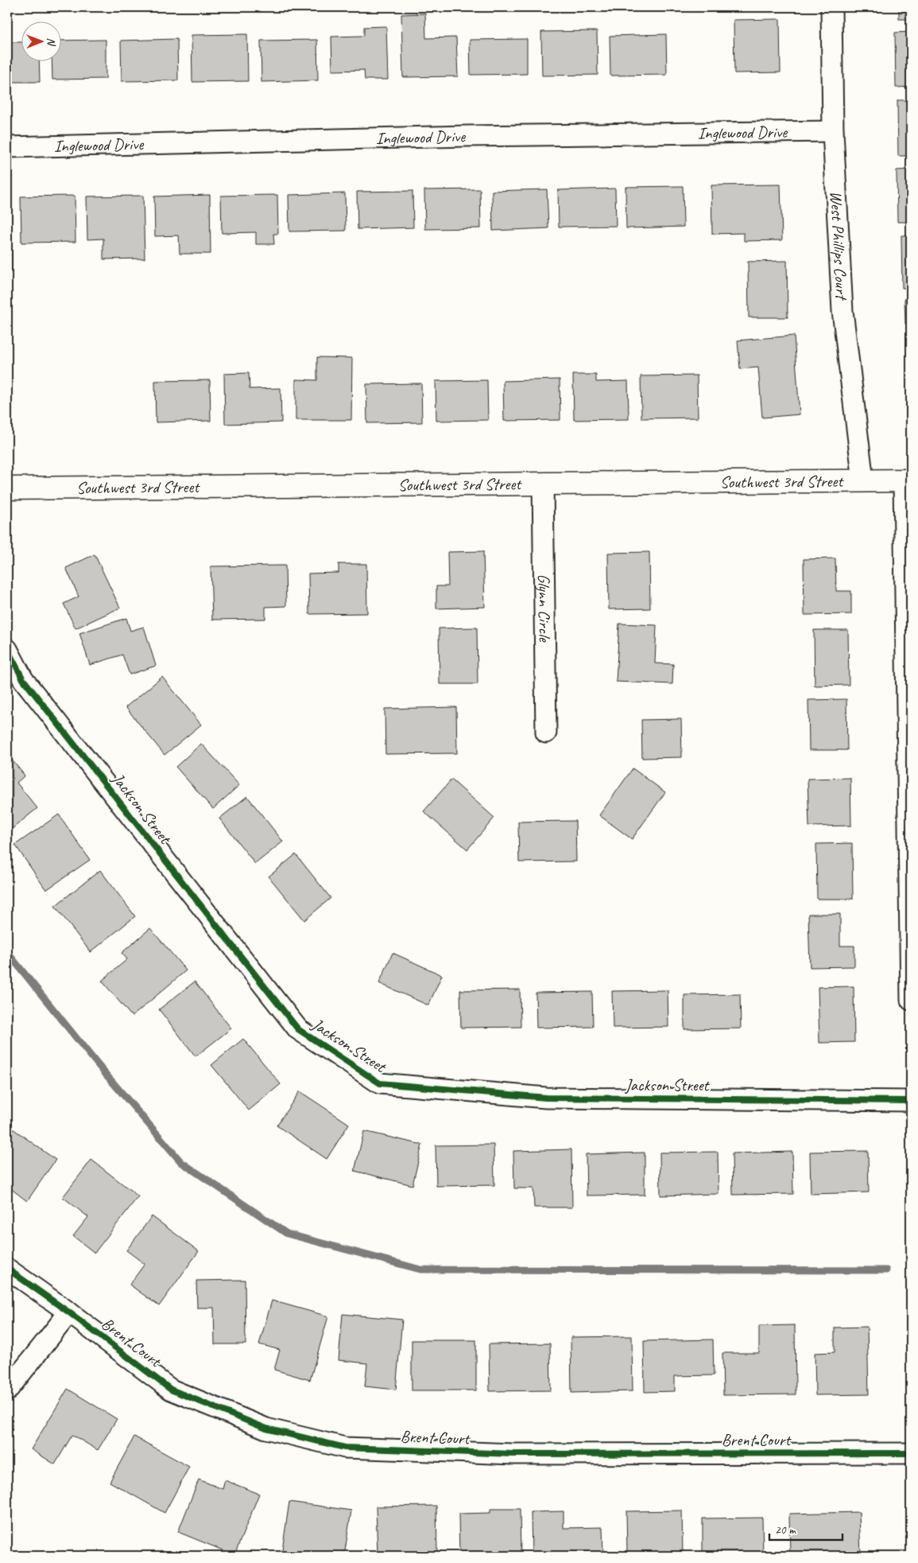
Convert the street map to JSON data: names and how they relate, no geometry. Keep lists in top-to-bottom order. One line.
{"streets":{"street":["Inglewood Drive","West Phillips Court","Southwest 3rd Street","Glynn Circle","Jackson Street","Brent Court"]},"crossings":[["Inglewood Drive","West Phillips Court"],["West Phillips Court","Southwest 3rd Street"],["Southwest 3rd Street","Glynn Circle"]],"scale_bar":"20 m","north":"right"}
